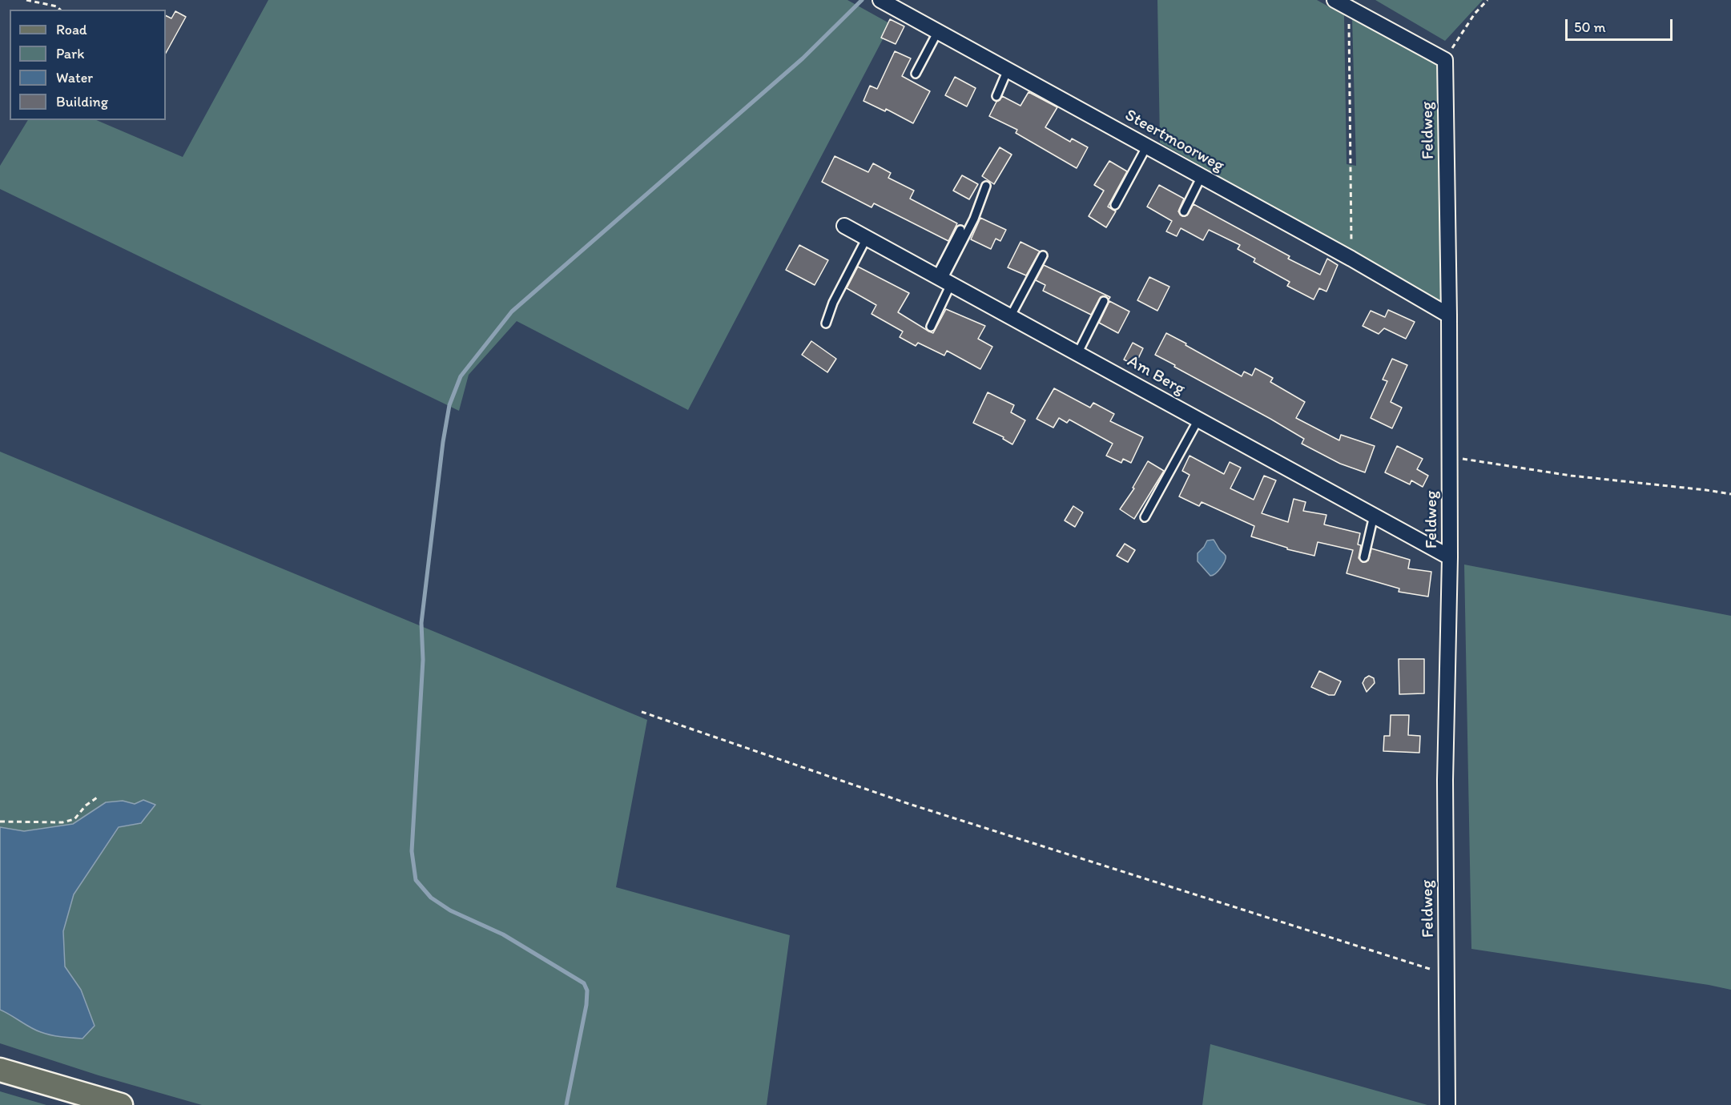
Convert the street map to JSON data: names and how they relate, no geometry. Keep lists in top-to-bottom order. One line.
{"streets":{"street":["Feldweg","Steertmoorweg","Am Berg"]},"crossings":[["Feldweg","Steertmoorweg"],["Feldweg","Am Berg"]],"legend":["Road","Park","Water","Building"],"scale_bar":"50 m"}
